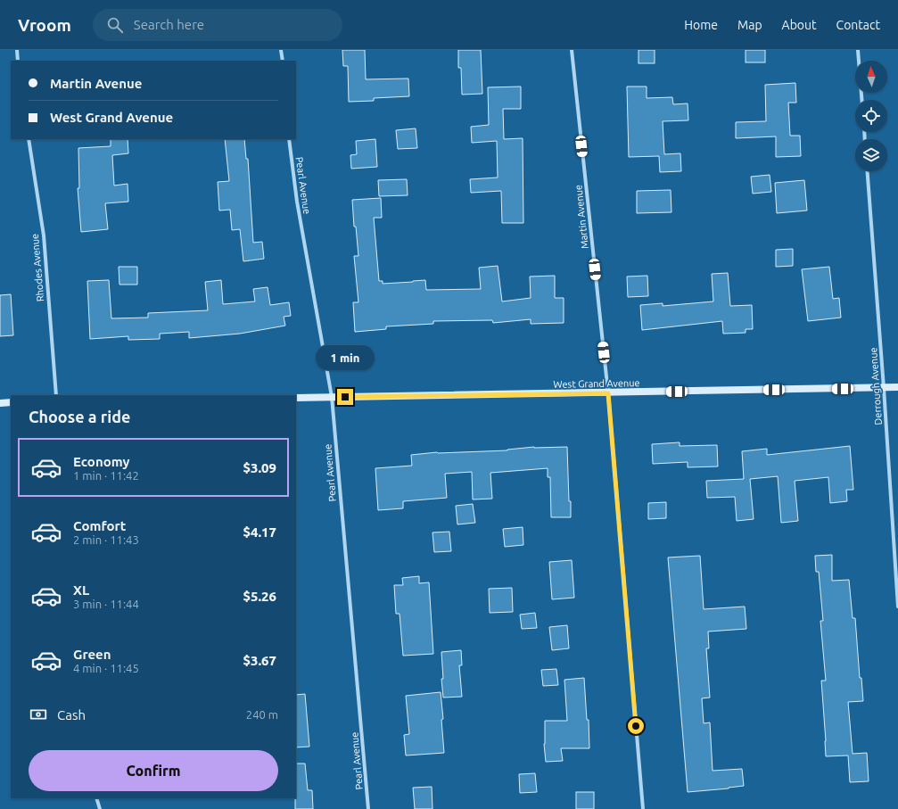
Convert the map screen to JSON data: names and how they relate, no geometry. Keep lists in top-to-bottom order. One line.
{"streets":{"main road":["West Grand Avenue"],"street":["Pearl Avenue","Martin Avenue","Rhodes Avenue","Derrough Avenue"]},"crossings":[["Pearl Avenue","West Grand Avenue"],["Martin Avenue","West Grand Avenue"],["West Grand Avenue","Derrough Avenue"]],"north":"top","page":{"header":"Vroom","search":"Search here","nav":["Home","Map","About","Contact"],"banner":["Martin Avenue","West Grand Avenue"],"bubble":"1 min","heading":"Choose a ride","list":[{"name":"Economy","note":"1 min · 11:42","value":"$3.09"},{"name":"Comfort","note":"2 min · 11:43","value":"$4.17"},{"name":"XL","note":"3 min · 11:44","value":"$5.26"},{"name":"Green","note":"4 min · 11:45","value":"$3.67"}],"pay":["Cash","240 m"],"buttons":"Confirm"}}
